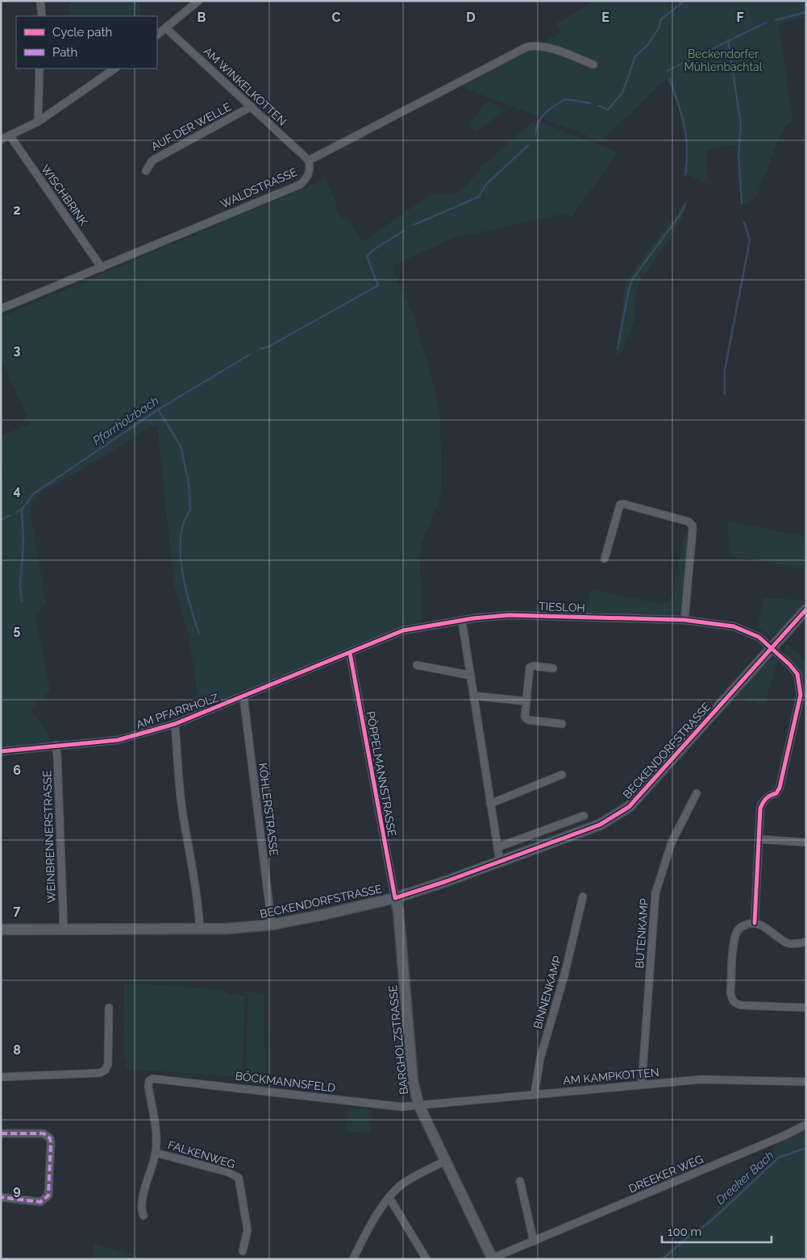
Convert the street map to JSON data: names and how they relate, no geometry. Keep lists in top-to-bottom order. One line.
{"streets":{"main road":["BECKENDORFSTRASSE","BARGHOLZSTRASSE"],"street":["AM WINKELKOTTEN","AUF DER WELLE","WALDSTRASSE","WISCHBRINK","TIESLOH","AM PFARRHOLZ","PÖPPELMANNSTRASSE","KÖHLERSTRASSE","WEINBRENNERSTRASSE","BUTENKAMP","BINNENKAMP","AM KAMPKOTTEN","BÖCKMANNSFELD","FALKENWEG","DREEKER WEG"]},"crossings":[["AM WINKELKOTTEN","AUF DER WELLE"],["AM WINKELKOTTEN","WALDSTRASSE"],["WALDSTRASSE","WISCHBRINK"],["TIESLOH","AM PFARRHOLZ"],["TIESLOH","BECKENDORFSTRASSE"],["TIESLOH","PÖPPELMANNSTRASSE"],["AM PFARRHOLZ","BECKENDORFSTRASSE"],["AM PFARRHOLZ","PÖPPELMANNSTRASSE"],["AM PFARRHOLZ","KÖHLERSTRASSE"],["AM PFARRHOLZ","WEINBRENNERSTRASSE"],["BECKENDORFSTRASSE","PÖPPELMANNSTRASSE"],["BECKENDORFSTRASSE","KÖHLERSTRASSE"],["BECKENDORFSTRASSE","WEINBRENNERSTRASSE"],["BECKENDORFSTRASSE","BARGHOLZSTRASSE"],["PÖPPELMANNSTRASSE","BARGHOLZSTRASSE"],["BUTENKAMP","AM KAMPKOTTEN"],["BINNENKAMP","AM KAMPKOTTEN"],["BARGHOLZSTRASSE","AM KAMPKOTTEN"],["BARGHOLZSTRASSE","BÖCKMANNSFELD"],["BARGHOLZSTRASSE","DREEKER WEG"],["AM KAMPKOTTEN","BÖCKMANNSFELD"],["BÖCKMANNSFELD","FALKENWEG"]],"water":["Pfarrholzbach","Dreeker Bach"],"parks":["Beckendorfer Mühlenbachtal"],"legend":["Cycle path","Path"],"scale_bar":"100 m","grid":{"columns":["B","C","D","E","F"],"rows":["2","3","4","5","6","7","8","9"]}}
